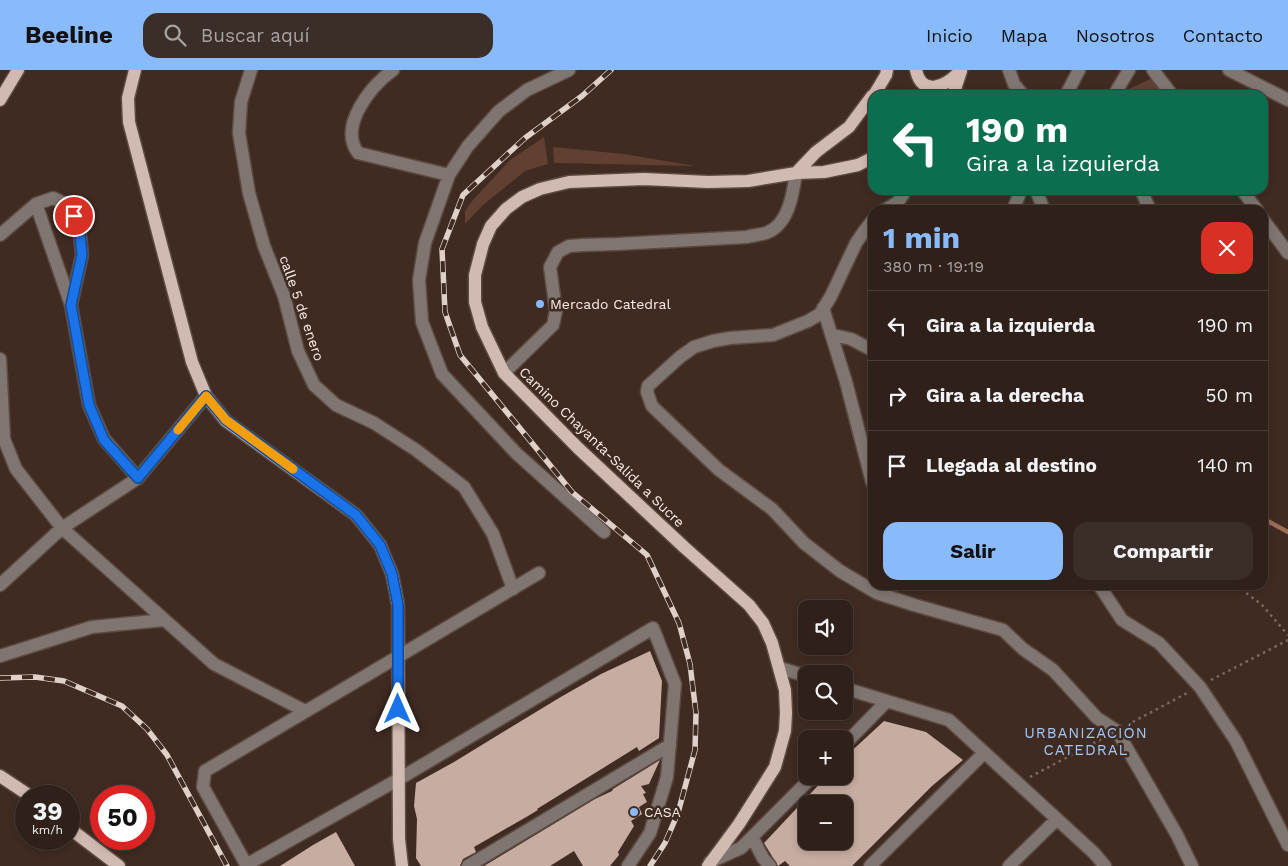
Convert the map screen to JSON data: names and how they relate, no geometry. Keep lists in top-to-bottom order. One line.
{"streets":{"main road":["Camino Chayanta-Salida a Sucre"],"street":["calle 5 de enero"]},"districts":["URBANIZACIÓN CATEDRAL"],"places":["Mercado Catedral","CASA"],"page":{"header":"Beeline","search":"Buscar aquí","nav":["Inicio","Mapa","Nosotros","Contacto"],"turn":["190 m","Gira a la izquierda"],"heading":["1 min","380 m · 19:19"],"list":[{"name":"Gira a la izquierda","value":"190 m"},{"name":"Gira a la derecha","value":"50 m"},{"name":"Llegada al destino","value":"140 m"}],"buttons":["Salir","Compartir"],"map_buttons":["+","−"],"speed":"39 km/h","limit":"50"}}
